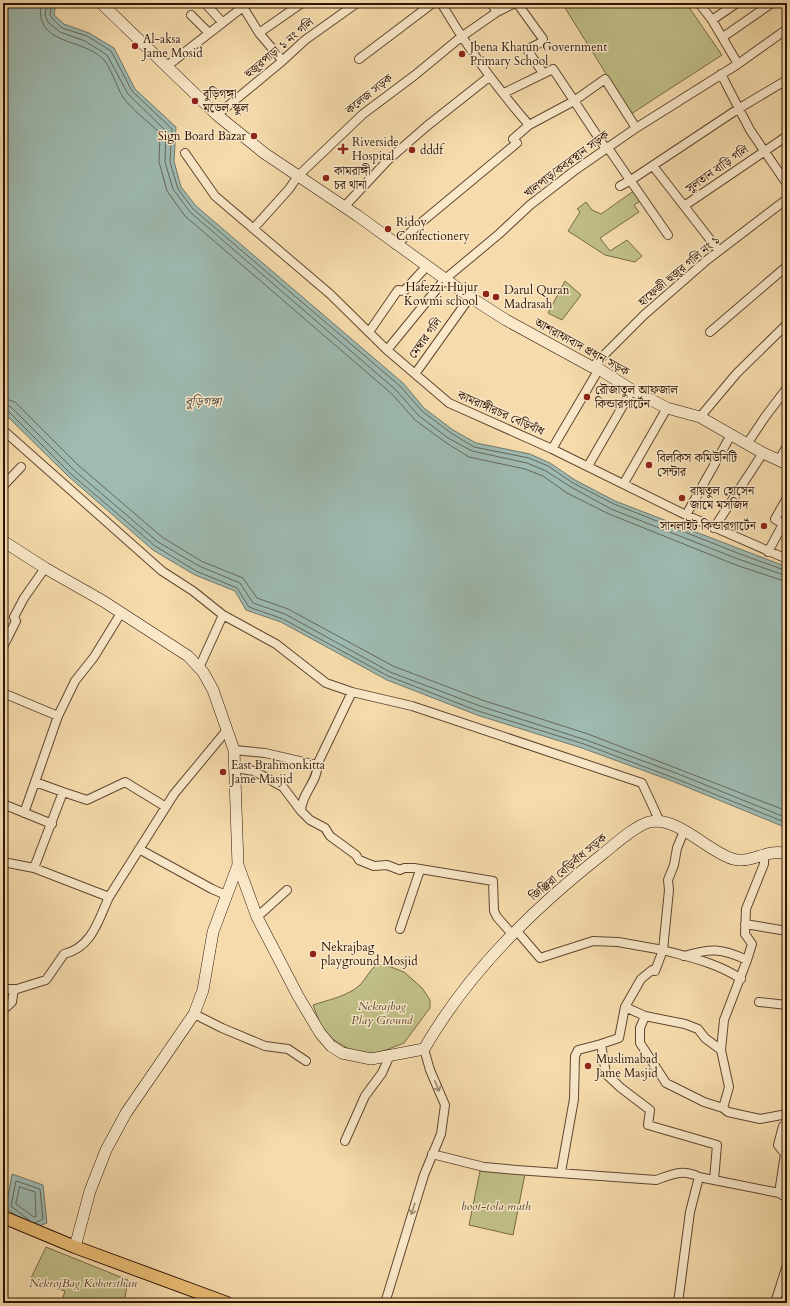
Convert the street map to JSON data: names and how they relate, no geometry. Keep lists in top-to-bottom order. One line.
{"streets":{"street":["হুজুরপাড়া ১ নং গলি","কলেজ সড়ক","খালপাড়/কবরস্থান সড়ক","সুলতান বাড়ি গলি","হাফেজী হুজুর গলি নং ১","মেম্বার গলি","আশরাফাবাদ প্রধান সড়ক","কামরাঙ্গীরচর বেড়িবাঁধ","জিঞ্জিরা বেড়িবাঁধ সড়ক"]},"crossings":[["হুজুরপাড়া ১ নং গলি","আশরাফাবাদ প্রধান সড়ক"],["কলেজ সড়ক","আশরাফাবাদ প্রধান সড়ক"],["কলেজ সড়ক","কামরাঙ্গীরচর বেড়িবাঁধ"],["খালপাড়/কবরস্থান সড়ক","আশরাফাবাদ প্রধান সড়ক"],["খালপাড়/কবরস্থান সড়ক","কামরাঙ্গীরচর বেড়িবাঁধ"],["হাফেজী হুজুর গলি নং ১","আশরাফাবাদ প্রধান সড়ক"],["হাফেজী হুজুর গলি নং ১","কামরাঙ্গীরচর বেড়িবাঁধ"],["মেম্বার গলি","আশরাফাবাদ প্রধান সড়ক"],["মেম্বার গলি","কামরাঙ্গীরচর বেড়িবাঁধ"]],"water":["বুড়িগঙ্গা"],"parks":["Nekrajbag Play Ground","boot-tola math","NekrojBag Koborsthan"],"places":{"other":["Al-aksa Jame Mosid","Jbena Khatun Government Primary School","বুড়িগঙ্গা মডেল স্কুল","Sign Board Bazar","dddf","কামরাঙ্গী চর থানা","Ridoy Confectionery","Hafezzi Hujur Kowmi school","Darul Quran Madrasah","রৌজাতুল আফজাল কিন্ডারগার্টেন","বিলকিস কমিউনিটি সেন্টার","বায়তুল হোসেন জামে মসজিদ","সানলাইট কিন্ডারগার্টেন","East Brahmonkitta Jame Masjid","Nekrajbag playground Mosjid","Muslimabad Jame Masjid"],"health":["Riverside Hospital"]}}
